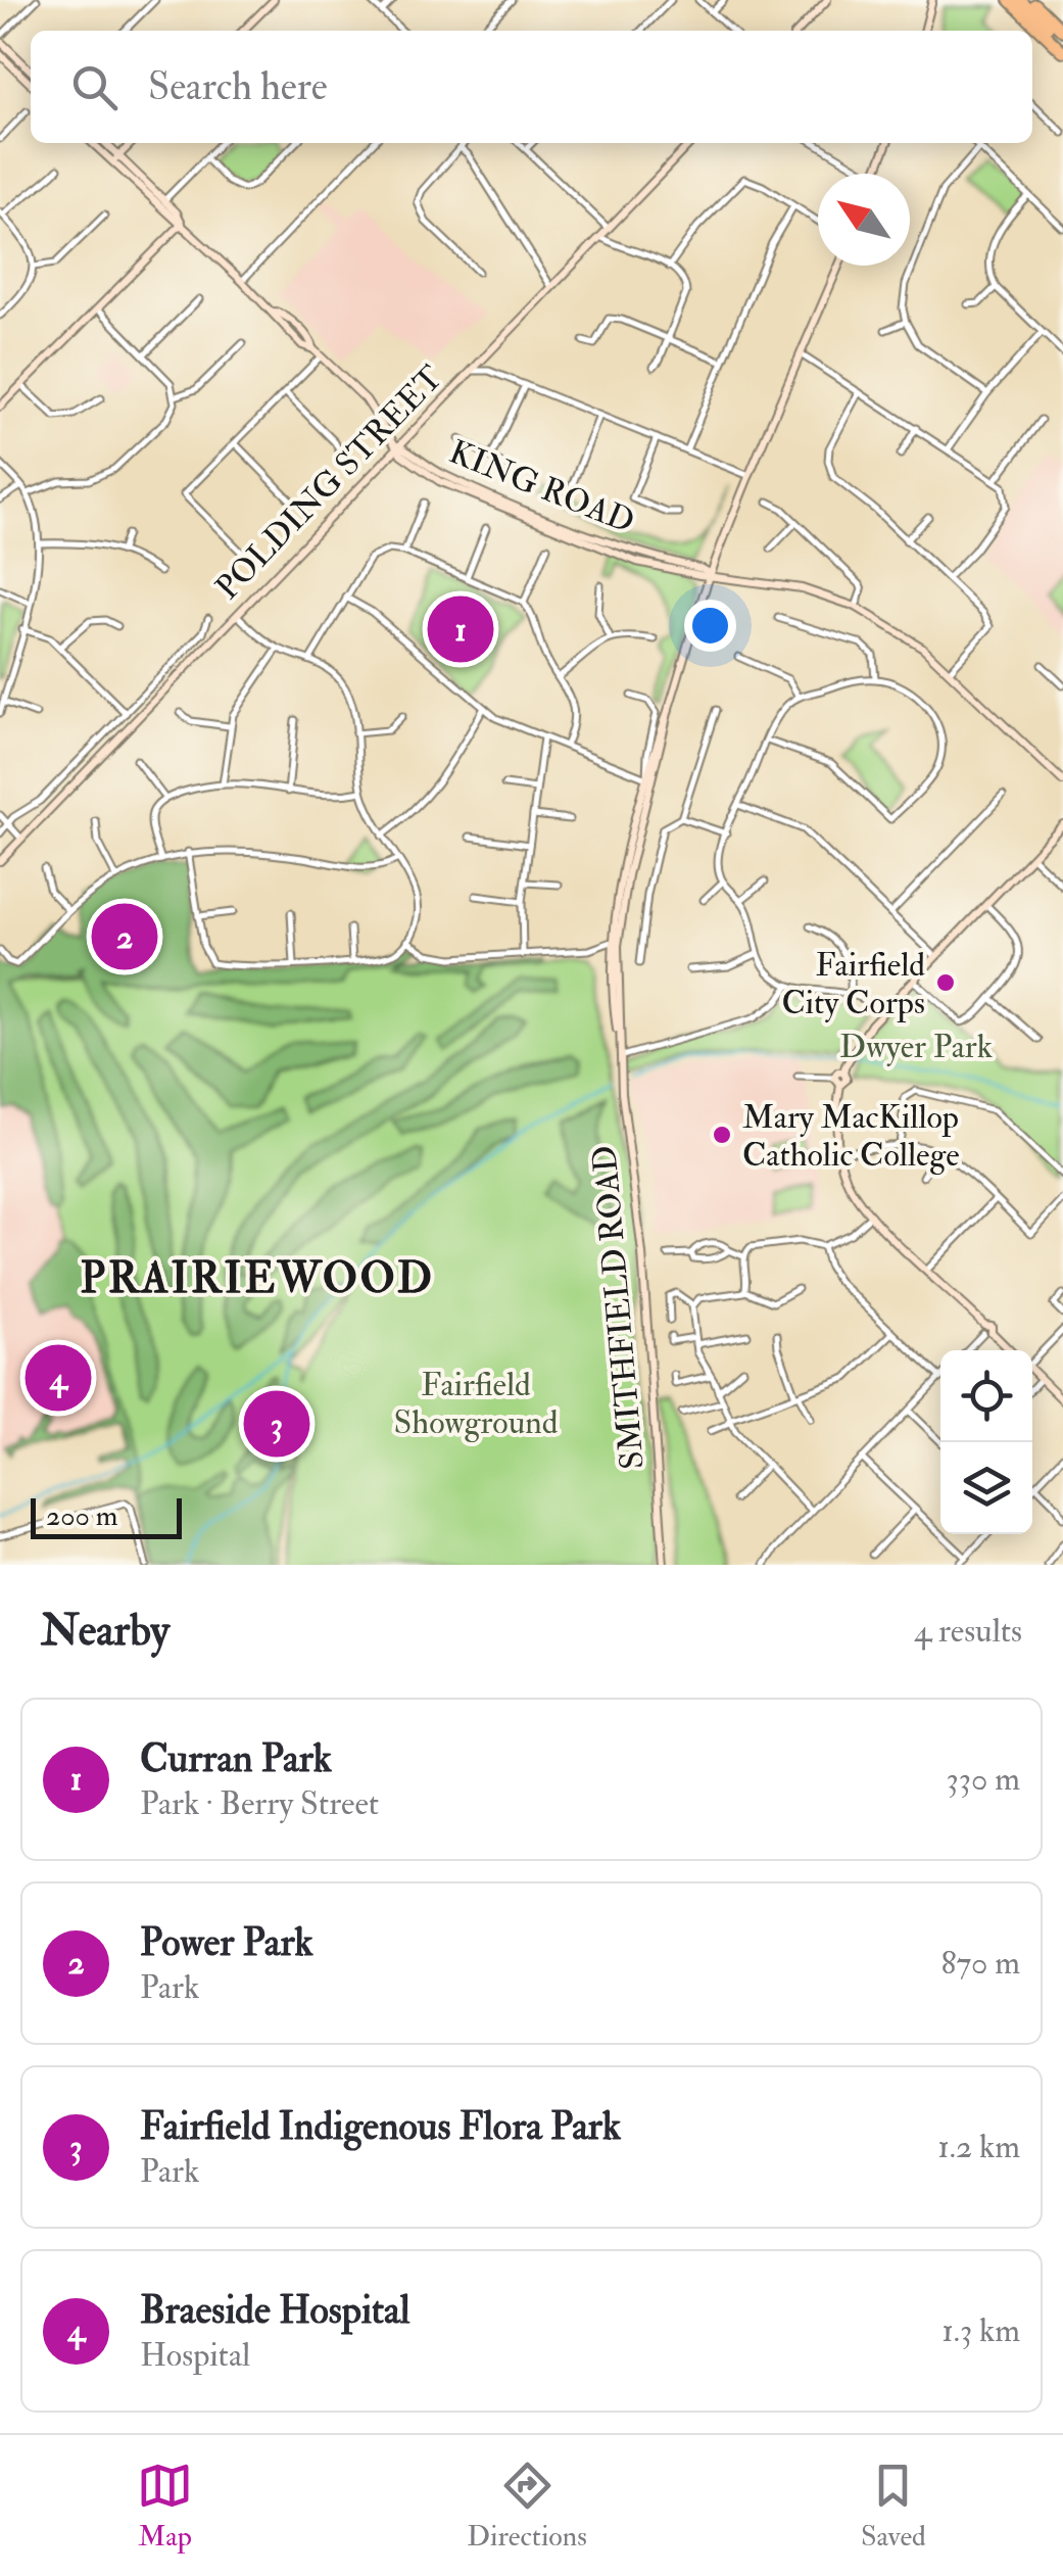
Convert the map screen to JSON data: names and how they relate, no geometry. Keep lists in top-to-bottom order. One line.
{"streets":{"main road":["POLDING STREET","KING ROAD","SMITHFIELD ROAD"]},"crossings":[["POLDING STREET","KING ROAD"],["KING ROAD","SMITHFIELD ROAD"]],"districts":["PRAIRIEWOOD"],"parks":["Dwyer Park","Fairfield Showground"],"places":["Fairfield City Corps","Mary MacKillop Catholic College"],"scale_bar":"200 m","north":"top left","page":{"search":"Search here","pins":["1","2","4","3"],"scale":"200 m","heading":["Nearby","4 results"],"list":[{"mark":"1","name":"Curran Park","note":"Park · Berry Street","value":"330 m"},{"mark":"2","name":"Power Park","note":"Park","value":"870 m"},{"mark":"3","name":"Fairfield Indigenous Flora Park","note":"Park","value":"1.2 km"},{"mark":"4","name":"Braeside Hospital","note":"Hospital","value":"1.3 km"}],"nav":["Map","Directions","Saved"]}}
